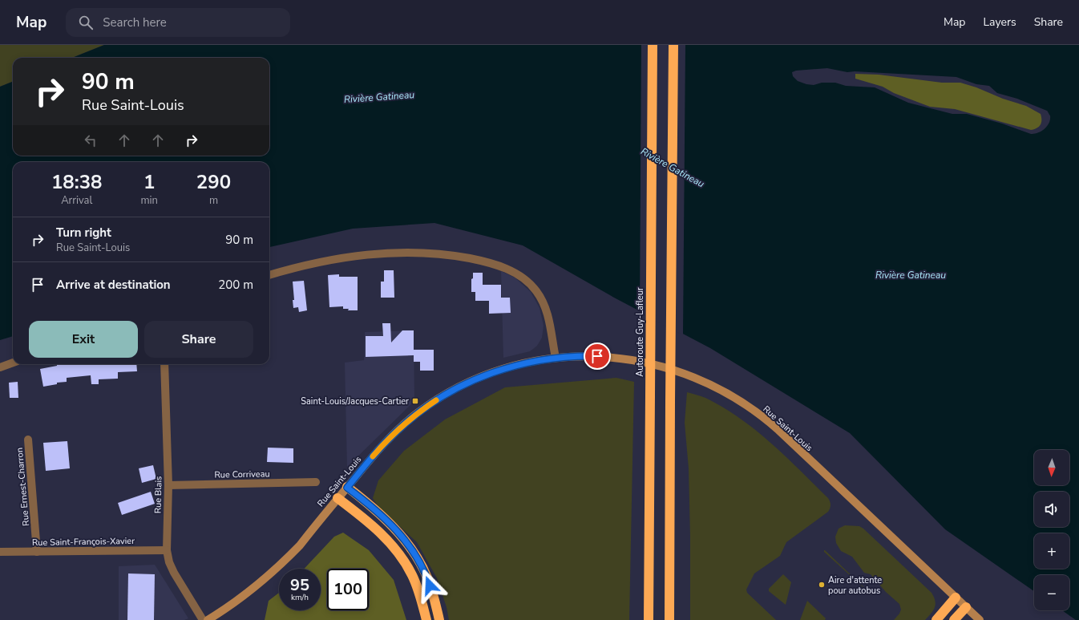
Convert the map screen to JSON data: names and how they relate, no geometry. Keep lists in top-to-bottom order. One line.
{"streets":{"highway":["Autoroute Guy-Lafleur"],"main road":["Rue Saint-Louis"],"street":["Rue Corriveau","Rue Ernest-Charron","Rue Blais","Rue Saint-François-Xavier"]},"crossings":[["Rue Corriveau","Rue Blais"],["Rue Ernest-Charron","Rue Saint-François-Xavier"],["Rue Blais","Rue Saint-François-Xavier"]],"water":["Rivière Gatineau"],"places":{"transit":["Saint-Louis/Jacques-Cartier"],"other":["Aire d'attente pour autobus"]},"north":"bottom","page":{"header":"Map","search":"Search here","nav":["Map","Layers","Share"],"turn":["90 m","Rue Saint-Louis"],"eta":["18:38","Arrival","1","min","290","m"],"list":[{"name":"Turn right","note":"Rue Saint-Louis","value":"90 m"},{"name":"Arrive at destination","value":"200 m"}],"buttons":["Exit","Share"],"map_buttons":["+","−"],"speed":"95 km/h","limit":"100"}}
